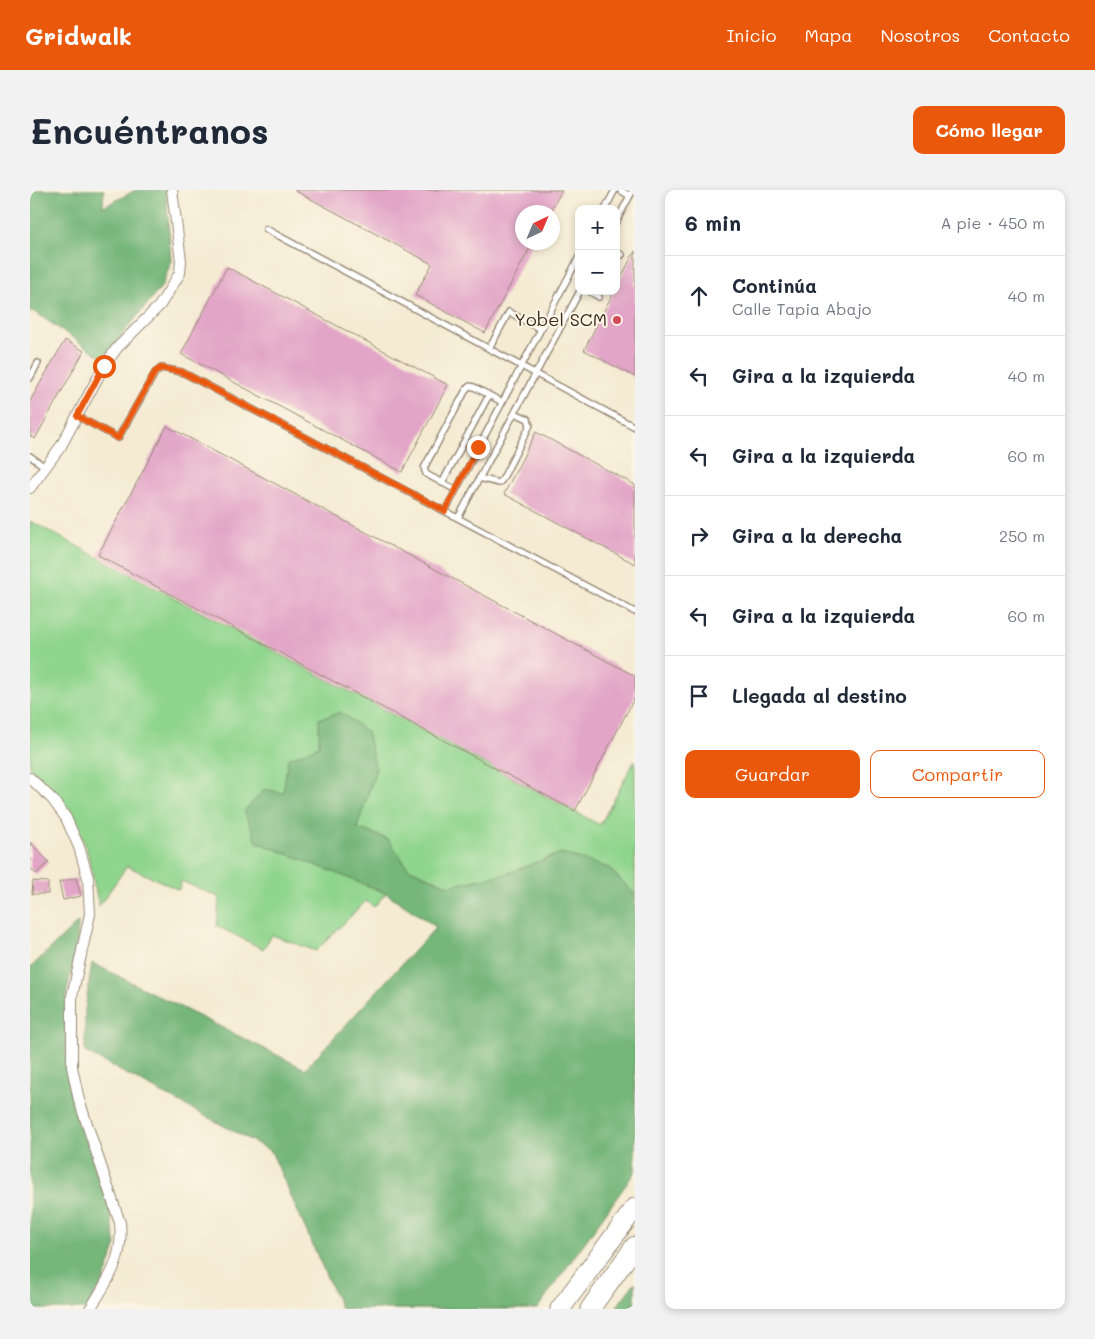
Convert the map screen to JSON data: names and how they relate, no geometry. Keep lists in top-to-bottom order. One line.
{"places":["Yobel SCM"],"north":"top right","page":{"header":"Gridwalk","nav":["Inicio","Mapa","Nosotros","Contacto"],"buttons":["Cómo llegar",["Guardar","Compartir"]],"title":"Encuéntranos","heading":["6 min","A pie · 450 m"],"map_buttons":["+","−"],"list":[["Continúa","Calle Tapia Abajo","40 m"],["Gira a la izquierda","40 m"],["Gira a la izquierda","60 m"],["Gira a la derecha","250 m"],["Gira a la izquierda","60 m"],"Llegada al destino"]}}
